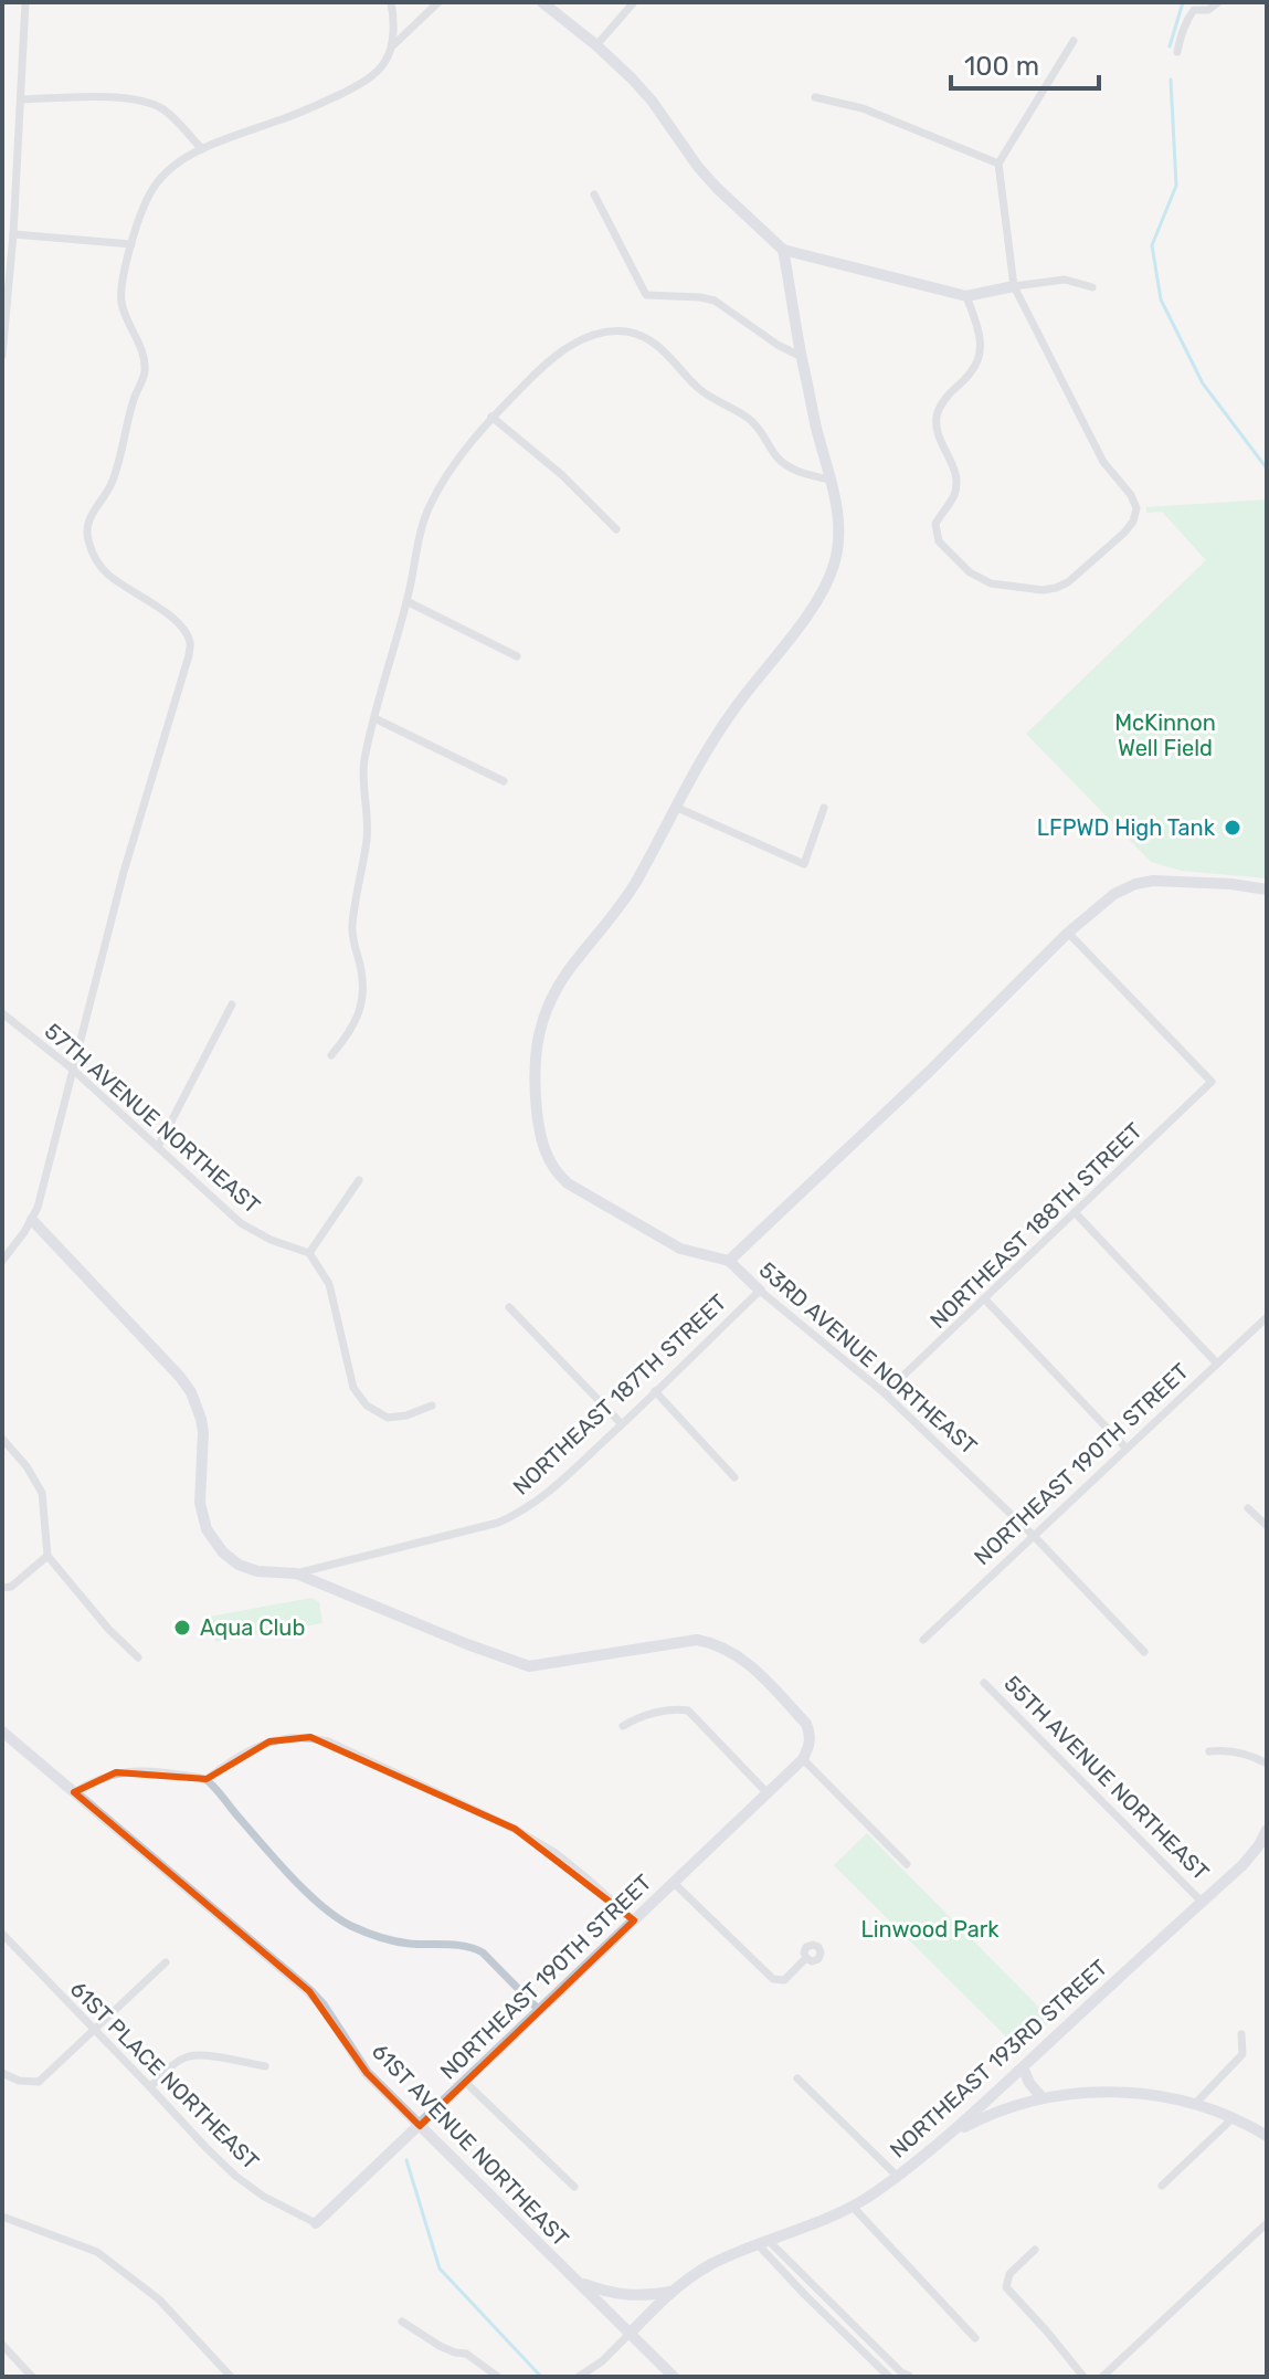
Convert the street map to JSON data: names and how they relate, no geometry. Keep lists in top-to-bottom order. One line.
{"streets":{"street":["57TH AVENUE NORTHEAST","NORTHEAST 188TH STREET","53RD AVENUE NORTHEAST","NORTHEAST 187TH STREET","NORTHEAST 190TH STREET","55TH AVENUE NORTHEAST","NORTHEAST 193RD STREET","61ST PLACE NORTHEAST","61ST AVENUE NORTHEAST"]},"crossings":[["NORTHEAST 188TH STREET","53RD AVENUE NORTHEAST"],["NORTHEAST 188TH STREET","NORTHEAST 187TH STREET"],["53RD AVENUE NORTHEAST","NORTHEAST 187TH STREET"],["53RD AVENUE NORTHEAST","NORTHEAST 190TH STREET"],["NORTHEAST 190TH STREET","61ST PLACE NORTHEAST"],["NORTHEAST 190TH STREET","61ST AVENUE NORTHEAST"],["55TH AVENUE NORTHEAST","NORTHEAST 193RD STREET"],["NORTHEAST 193RD STREET","61ST AVENUE NORTHEAST"]],"parks":["McKinnon Well Field","Linwood Park"],"places":["LFPWD High Tank","Aqua Club"],"scale_bar":"100 m"}
